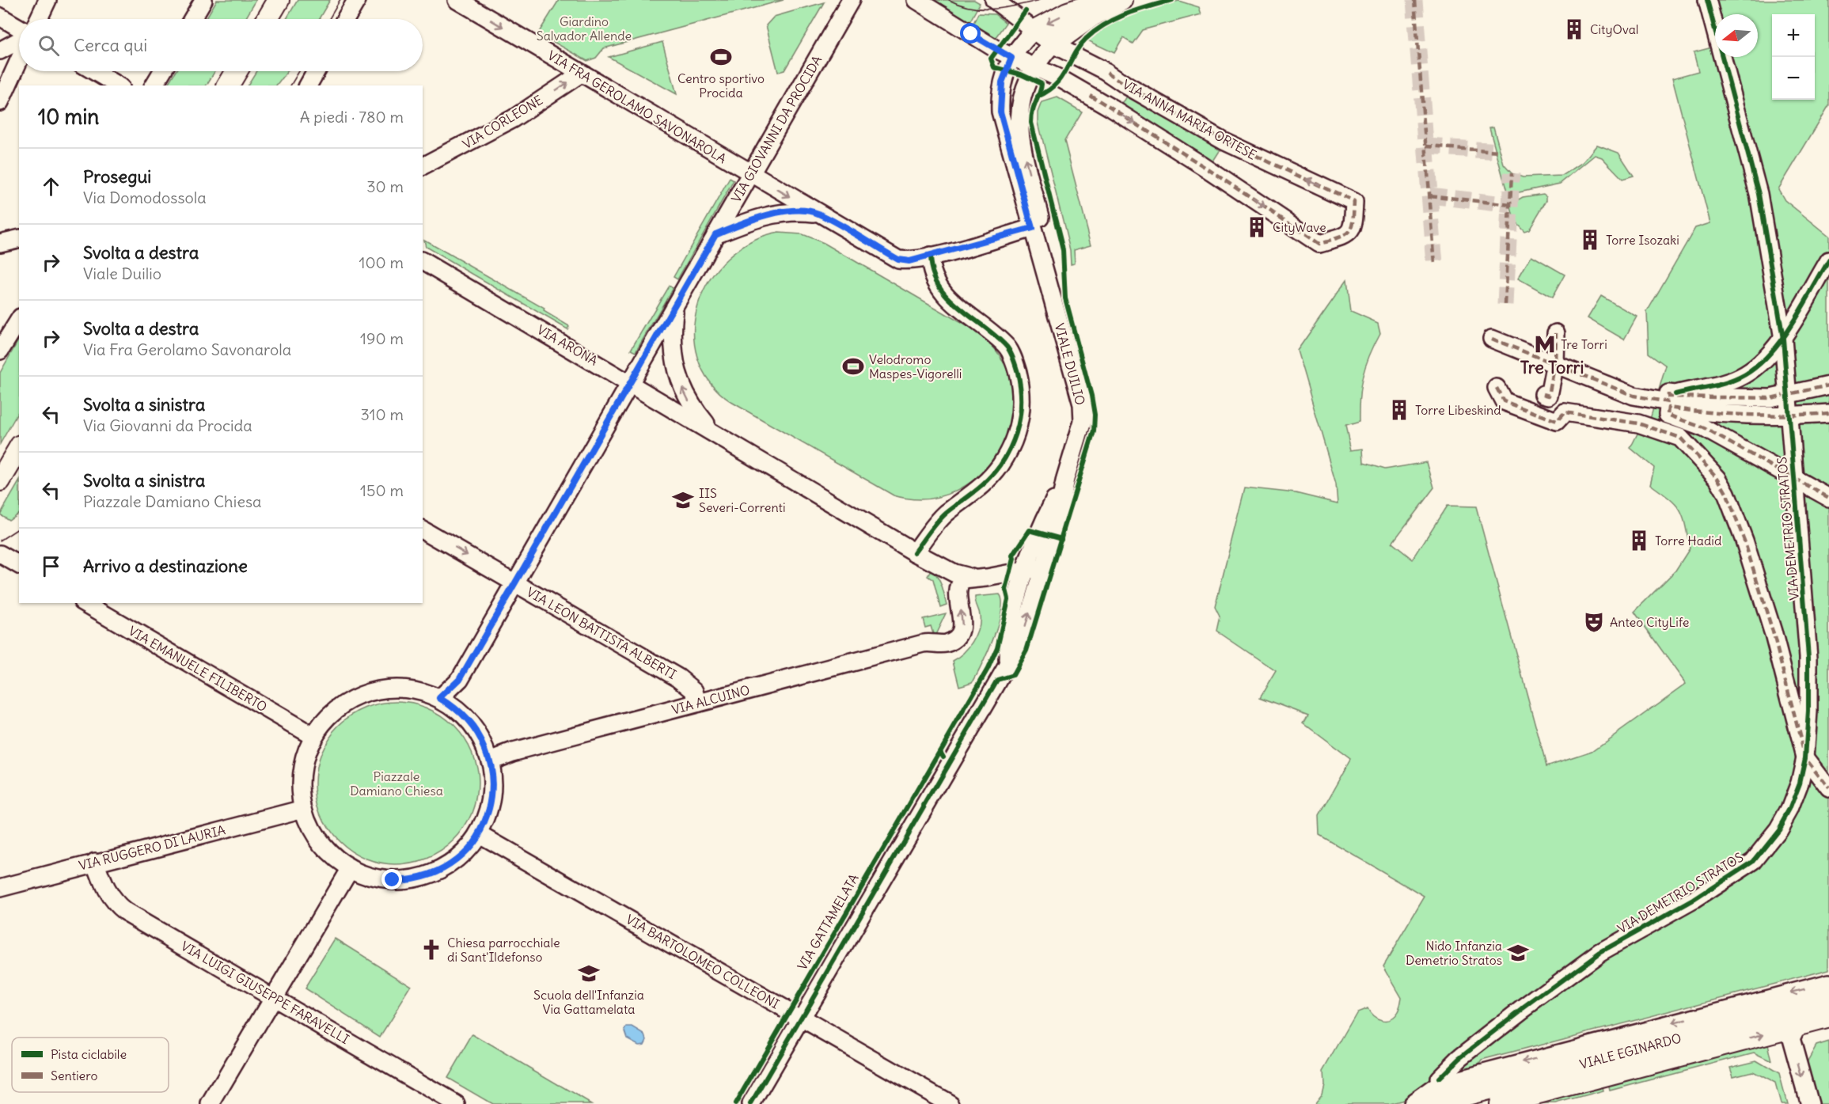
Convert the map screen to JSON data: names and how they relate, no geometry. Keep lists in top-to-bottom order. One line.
{"streets":{"main road":["VIALE EGINARDO"],"street":["VIA FRA GEROLAMO SAVONAROLA","VIA ANNA MARIA ORTESE","VIA CORLEONE","VIA GIOVANNI DA PROCIDA","VIA ARONA","VIALE DUILIO","VIA DEMETRIO STRATOS","VIA LEON BATTISTA ALBERTI","VIA EMANUELE FILIBERTO","VIA ALCUINO","VIA RUGGERO DI LAURIA","VIA GATTAMELATA","VIA BARTOLOMEO COLLEONI","VIA LUIGI GIUSEPPE FARAVELLI"]},"crossings":[["VIA FRA GEROLAMO SAVONAROLA","VIA CORLEONE"],["VIA FRA GEROLAMO SAVONAROLA","VIA GIOVANNI DA PROCIDA"],["VIA FRA GEROLAMO SAVONAROLA","VIALE DUILIO"],["VIA ANNA MARIA ORTESE","VIALE DUILIO"],["VIA GIOVANNI DA PROCIDA","VIA ARONA"],["VIA GIOVANNI DA PROCIDA","VIA LEON BATTISTA ALBERTI"],["VIA ARONA","VIA ALCUINO"],["VIALE DUILIO","VIA GATTAMELATA"],["VIA LEON BATTISTA ALBERTI","VIA ALCUINO"],["VIA RUGGERO DI LAURIA","VIA LUIGI GIUSEPPE FARAVELLI"],["VIA GATTAMELATA","VIA BARTOLOMEO COLLEONI"]],"one_way":["VIA CORLEONE","VIA ALCUINO"],"districts":["Tre Torri"],"parks":["Giardino Salvador Allende","Piazzale Damiano Chiesa"],"places":{"building":["CityOval","CityWave","Torre Isozaki","Torre Libeskind","Torre Hadid"],"sports":["Centro sportivo Procida","Velodromo Maspes-Vigorelli"],"metro station":["Tre Torri"],"school or university":["IIS Severi-Correnti","Nido Infanzia Demetrio Stratos","Scuola dell'Infanzia Via Gattamelata"],"theatre":["Anteo CityLife"],"church":["Chiesa parrocchiale di Sant'Ildefonso"]},"legend":["Pista ciclabile","Sentiero"],"north":"left","page":{"map_buttons":["+","−"],"search":"Cerca qui","heading":["10 min","A piedi · 780 m"],"list":[["Prosegui","Via Domodossola","30 m"],["Svolta a destra","Viale Duilio","100 m"],["Svolta a destra","Via Fra Gerolamo Savonarola","190 m"],["Svolta a sinistra","Via Giovanni da Procida","310 m"],["Svolta a sinistra","Piazzale Damiano Chiesa","150 m"],"Arrivo a destinazione"]}}
